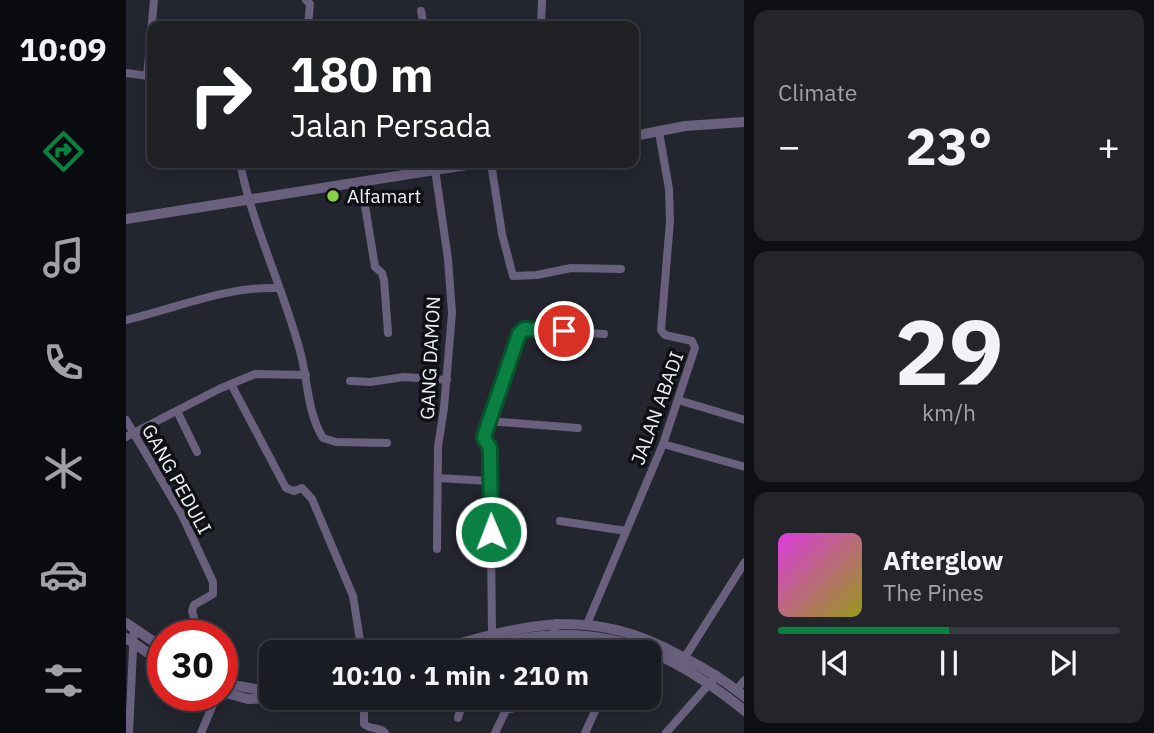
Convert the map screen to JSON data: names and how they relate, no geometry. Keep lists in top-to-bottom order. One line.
{"streets":{"street":["GANG DAMON","JALAN ABADI","GANG PEDULI"]},"places":["Alfamart"],"page":{"tabs":"10:09","tile":["Climate",["29","km/h"]],"turn":["180 m","Jalan Persada"],"heat":["−","23°","+"],"song":["Afterglow","The Pines"],"limit":"30","trip":"10:10 · 1 min · 210 m"}}
